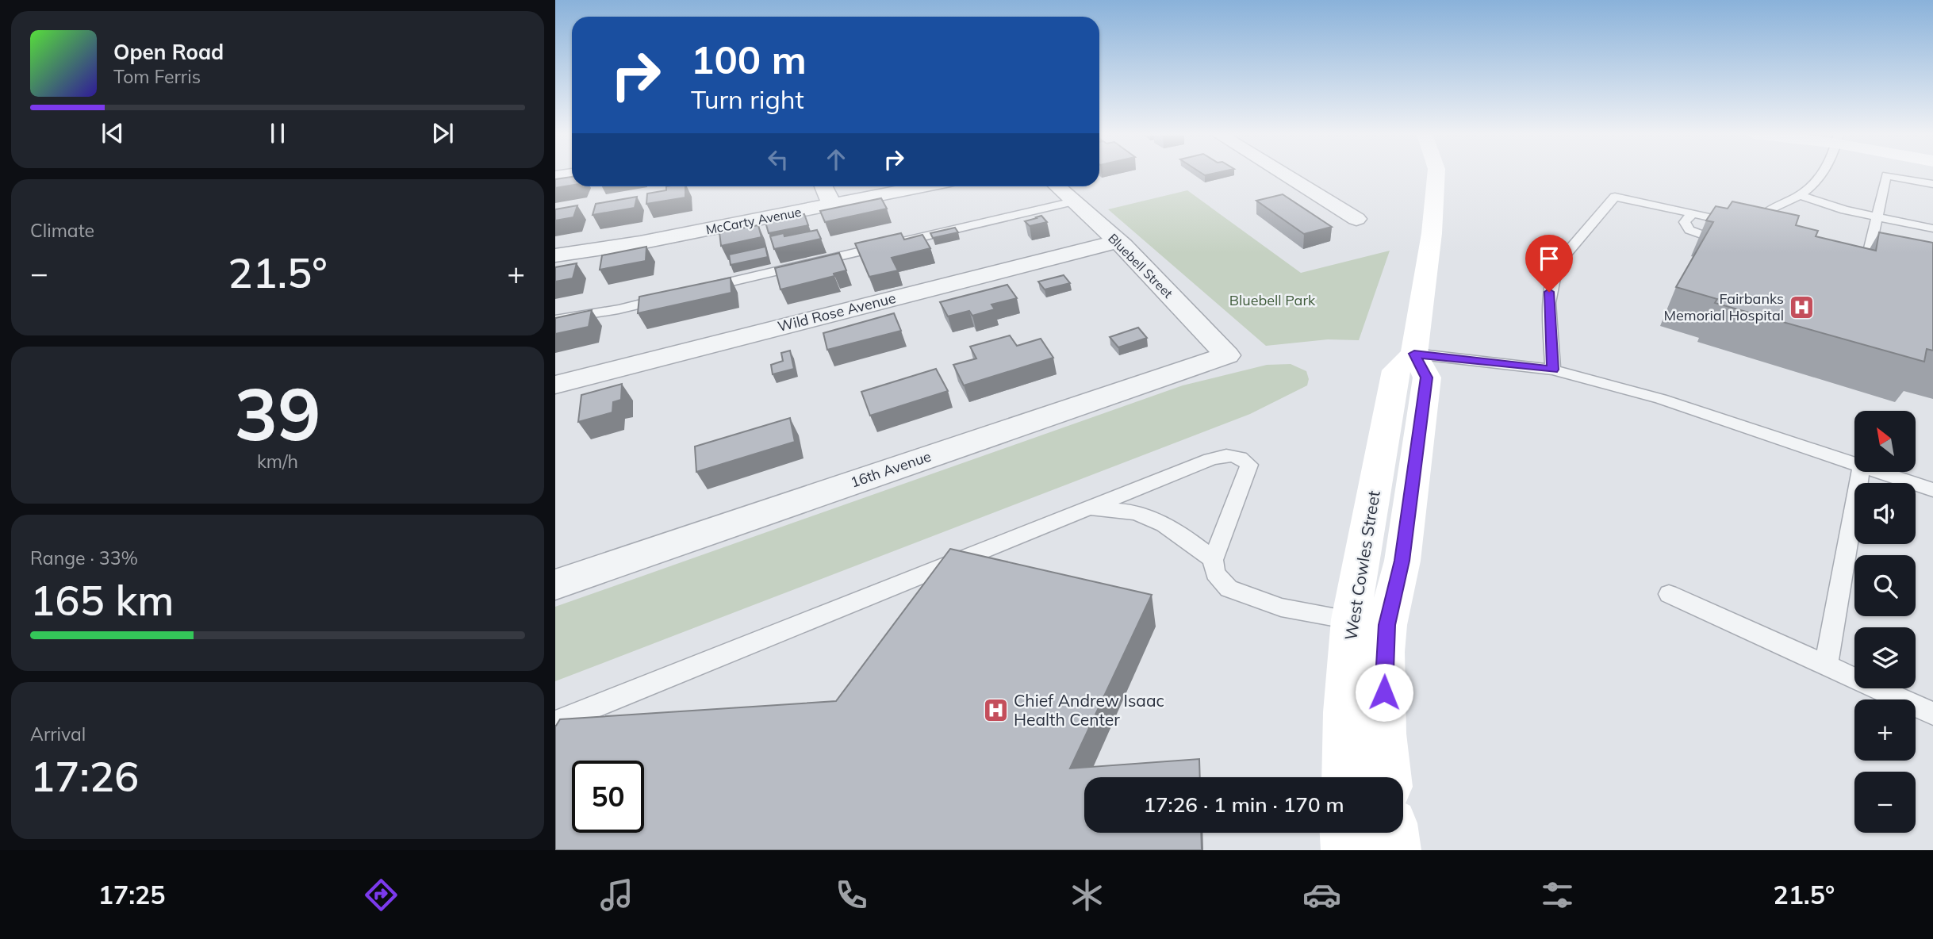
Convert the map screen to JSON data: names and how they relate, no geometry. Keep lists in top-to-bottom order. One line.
{"streets":{"main road":["West Cowles Street"],"street":["McCarty Avenue","Bluebell Street","Wild Rose Avenue","16th Avenue"]},"crossings":[["Bluebell Street","Wild Rose Avenue"],["Bluebell Street","16th Avenue"]],"parks":["Bluebell Park"],"places":{"hospital":["Fairbanks Memorial Hospital","Chief Andrew Isaac Health Center"]},"north":"top left","page":{"turn":["100 m","Turn right"],"song":["Open Road","Tom Ferris"],"tile":["Climate",["39","km/h"],["Range · 33%","165 km"],["Arrival","17:26"]],"heat":["−","21.5°","+"],"map_buttons":["+","−"],"limit":"50","trip":"17:26 · 1 min · 170 m","tabs":["17:25","21.5°"]}}
